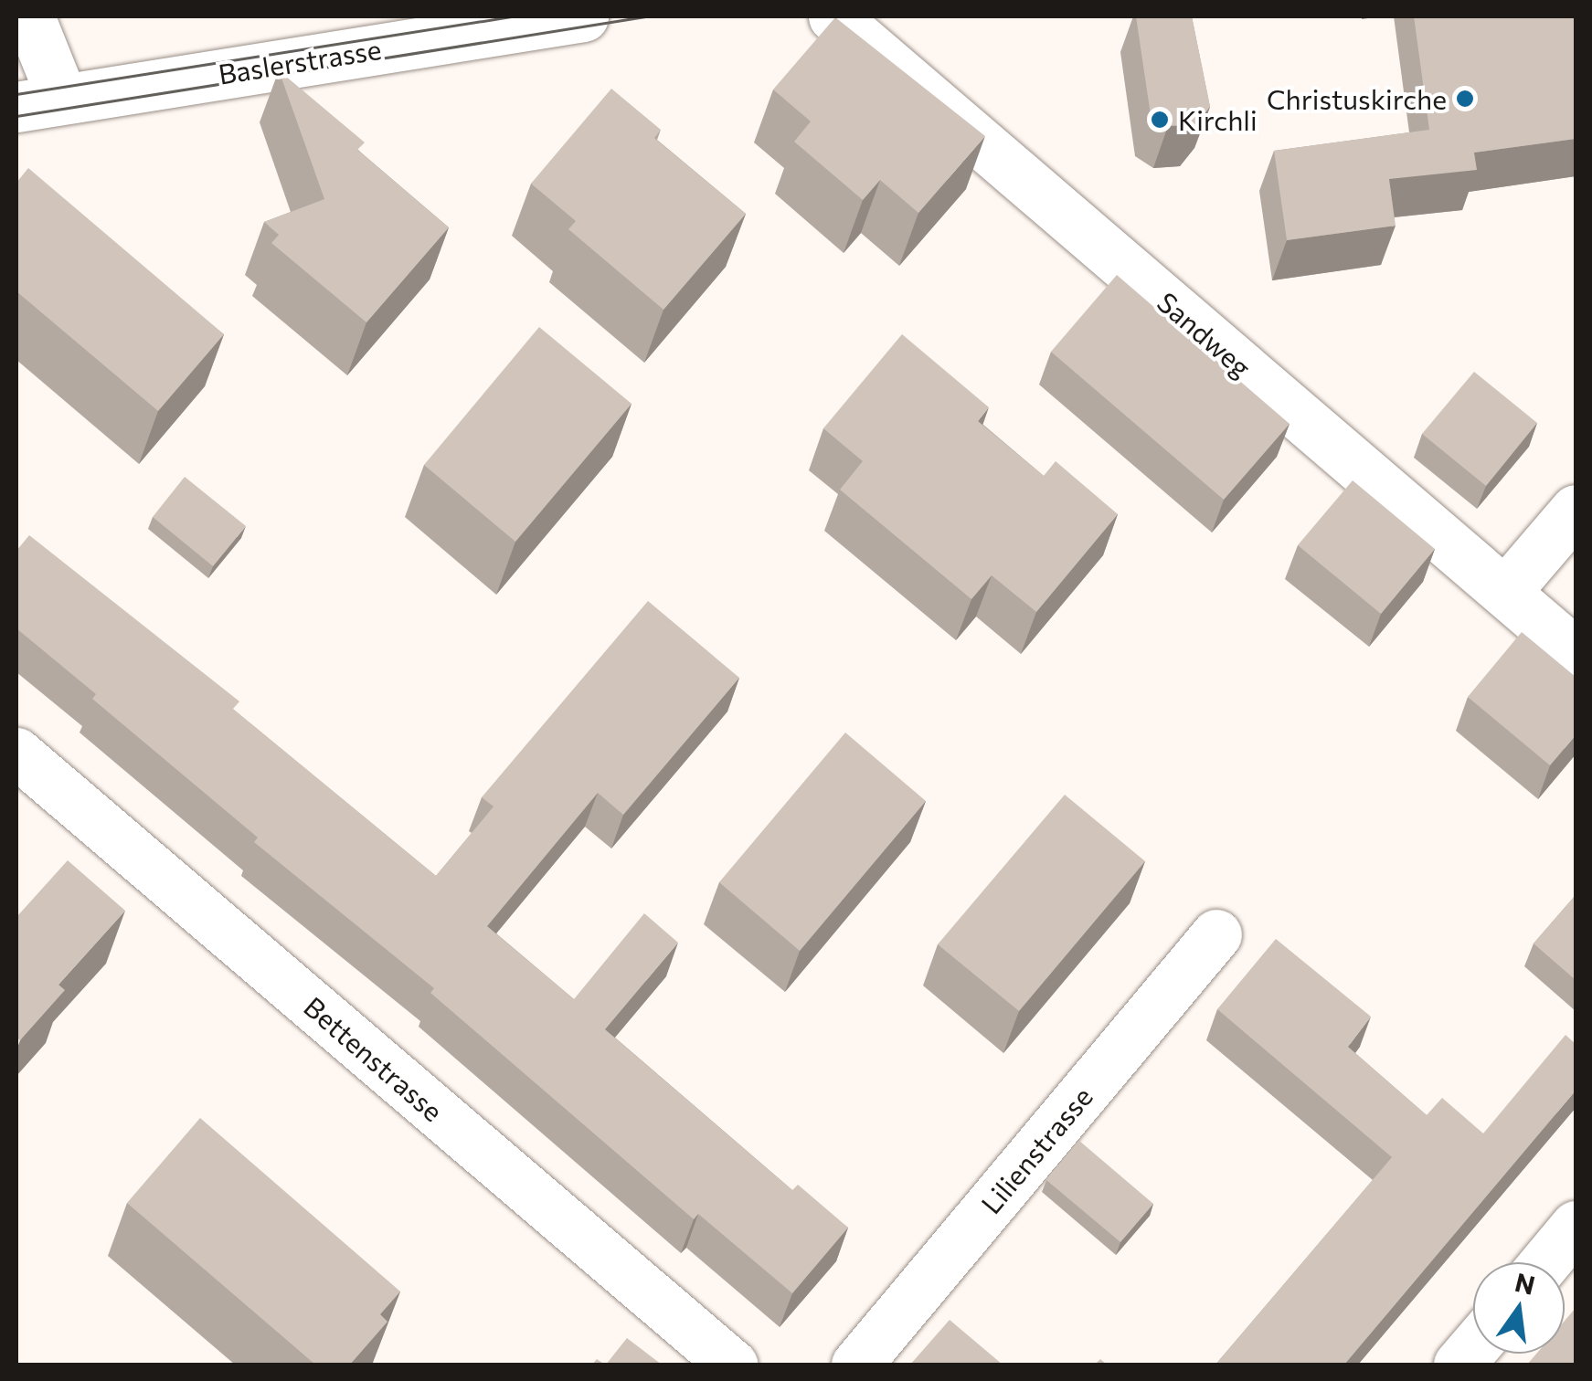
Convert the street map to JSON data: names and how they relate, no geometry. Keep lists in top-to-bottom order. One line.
{"streets":{"street":["Baslerstrasse","Sandweg","Bettenstrasse","Lilienstrasse"]},"places":["Christuskirche","Kirchli"],"north":"top"}
